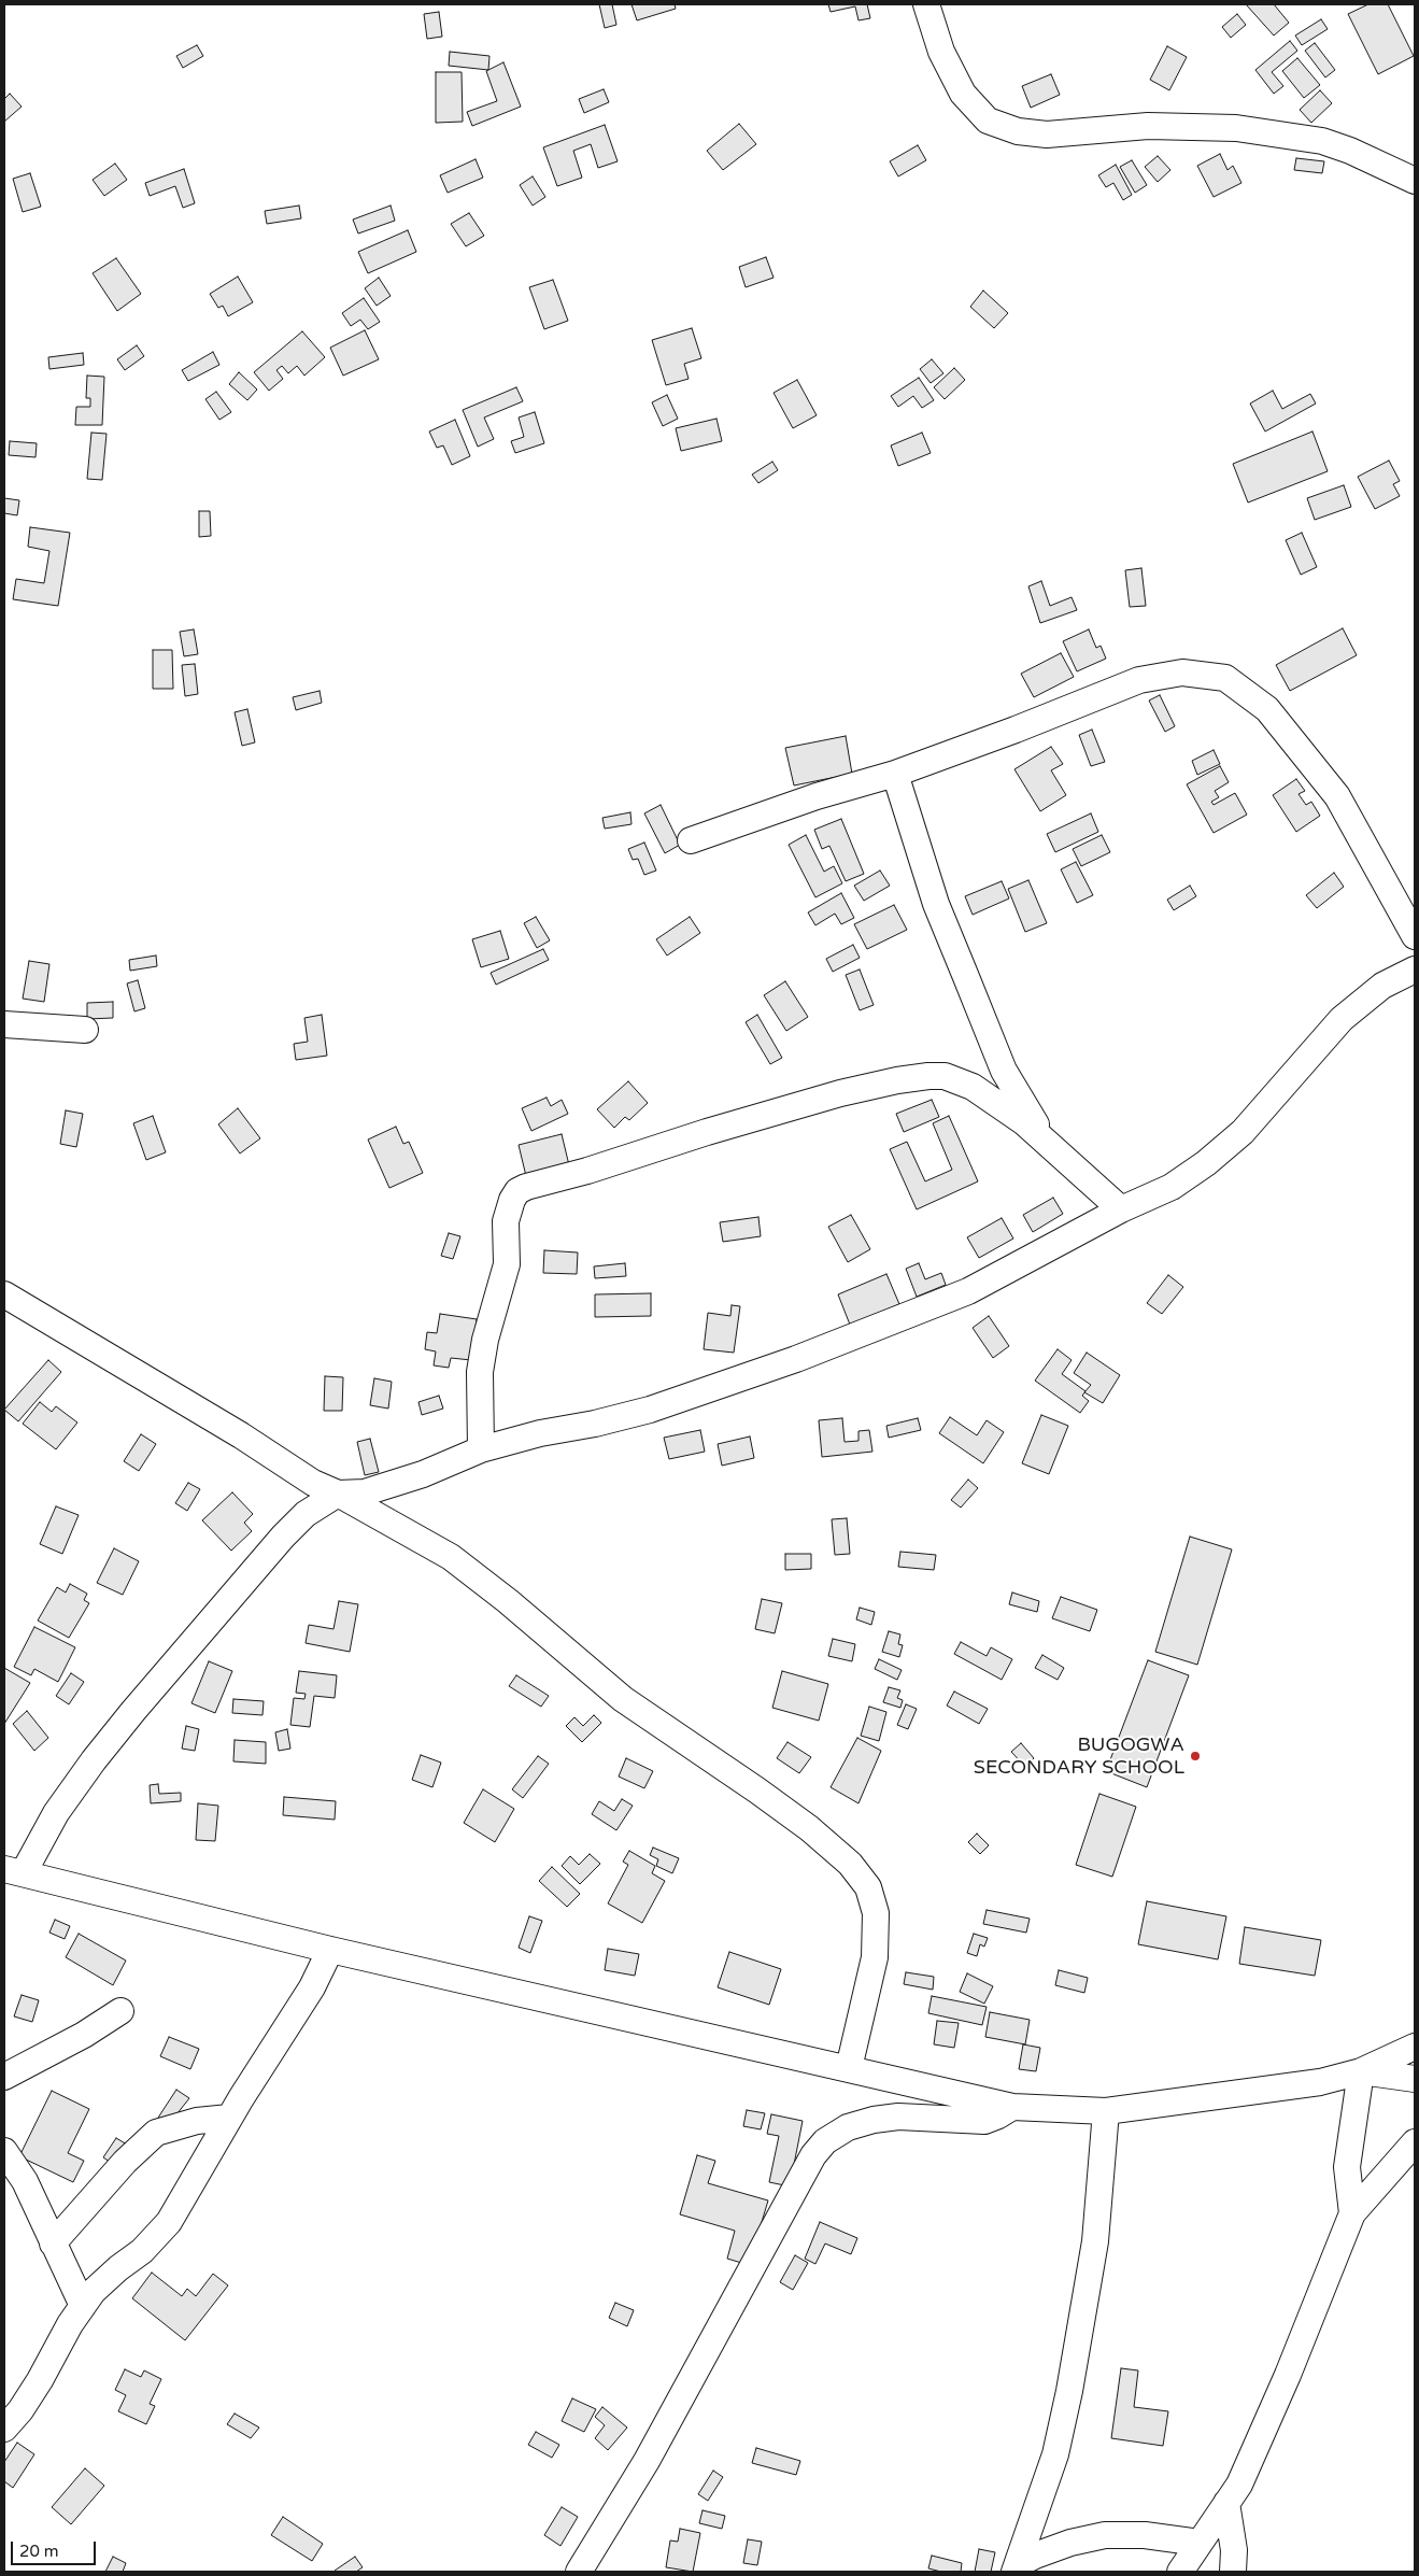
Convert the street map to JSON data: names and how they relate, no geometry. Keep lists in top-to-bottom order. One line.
{"places":["BUGOGWA SECONDARY SCHOOL"],"scale_bar":"20 m"}
